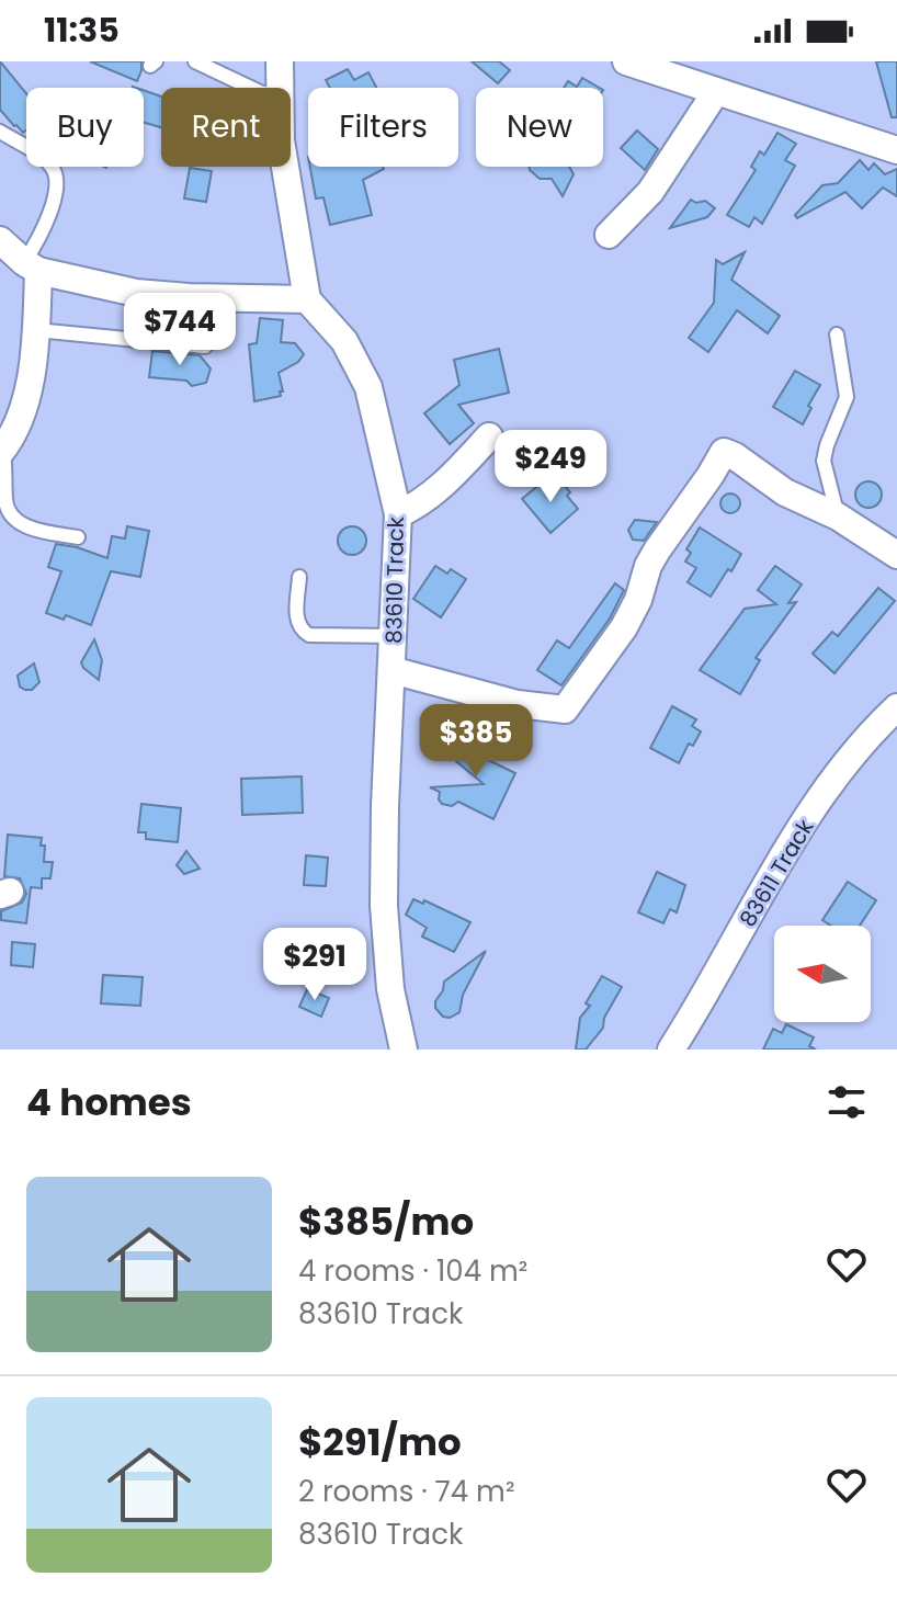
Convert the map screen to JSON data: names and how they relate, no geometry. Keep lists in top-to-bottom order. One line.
{"streets":{"street":["83610 Track","83611 Track"]},"north":"left","page":{"status":"11:35","chip":["Buy","Rent","Filters","New"],"price":["$744","$249","$385","$291"],"heading":"4 homes","list":[{"name":"$385/mo","note":"4 rooms · 104 m² · 83610 Track"},{"name":"$291/mo","note":"2 rooms · 74 m² · 83610 Track"}]}}
